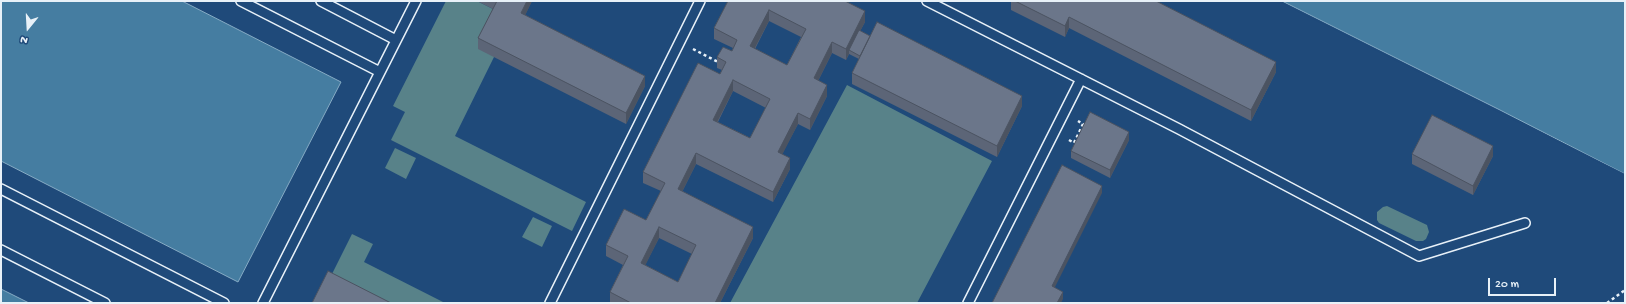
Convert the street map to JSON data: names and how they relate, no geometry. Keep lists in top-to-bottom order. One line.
{"scale_bar":"20 m","north":"bottom"}
